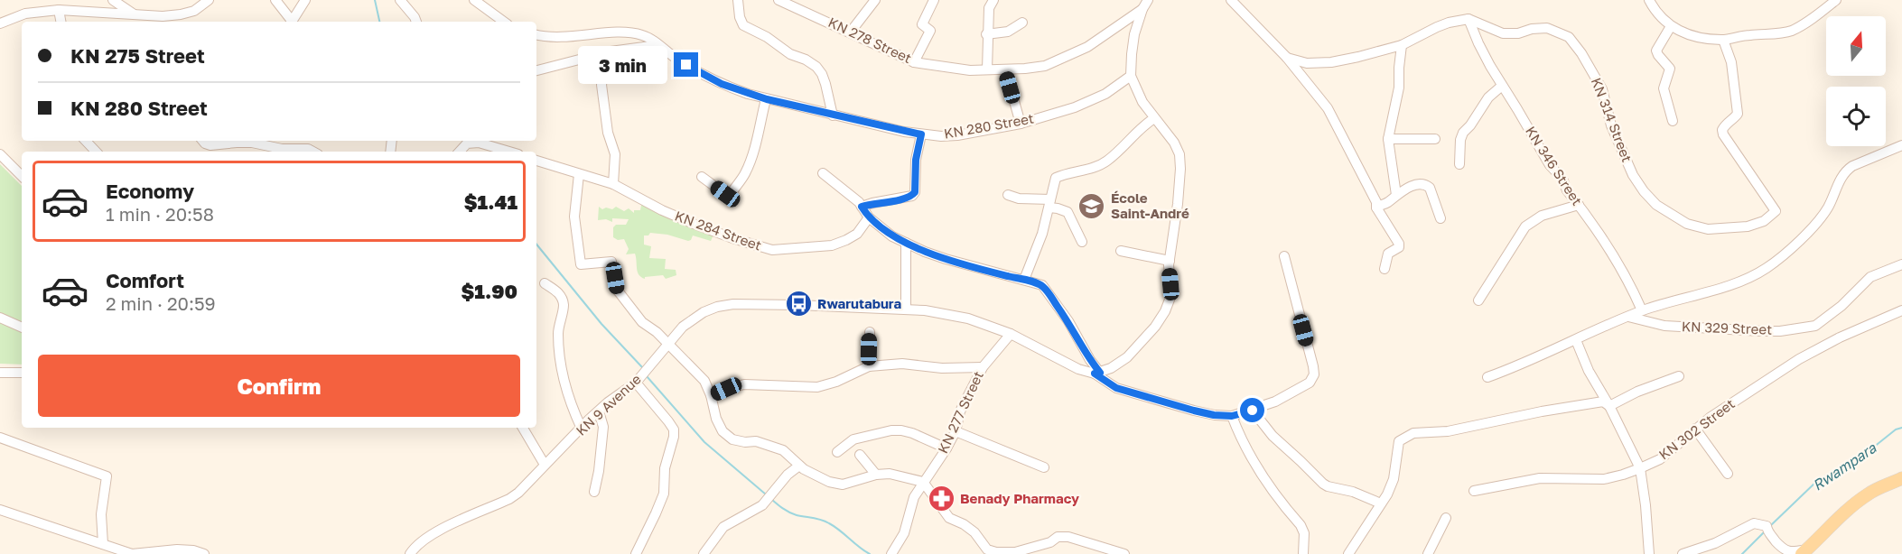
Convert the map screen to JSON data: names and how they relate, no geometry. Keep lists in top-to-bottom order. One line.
{"streets":{"street":["KN 278 Street","KN 314 Street","KN 280 Street","KN 346 Street","KN 284 Street","KN 329 Street","KN 9 Avenue","KN 277 Street","KN 302 Street"]},"crossings":[["KN 314 Street","KN 346 Street"],["KN 9 Avenue","KN 277 Street"]],"water":["Rwampara"],"places":{"school or university":["École Saint-André"],"bus stop":["Rwarutabura"],"pharmacy":["Benady Pharmacy"]},"north":"top","page":{"banner":["KN 275 Street","KN 280 Street"],"bubble":"3 min","list":[{"name":"Economy","note":"1 min · 20:58","value":"$1.41"},{"name":"Comfort","note":"2 min · 20:59","value":"$1.90"}],"buttons":"Confirm"}}
